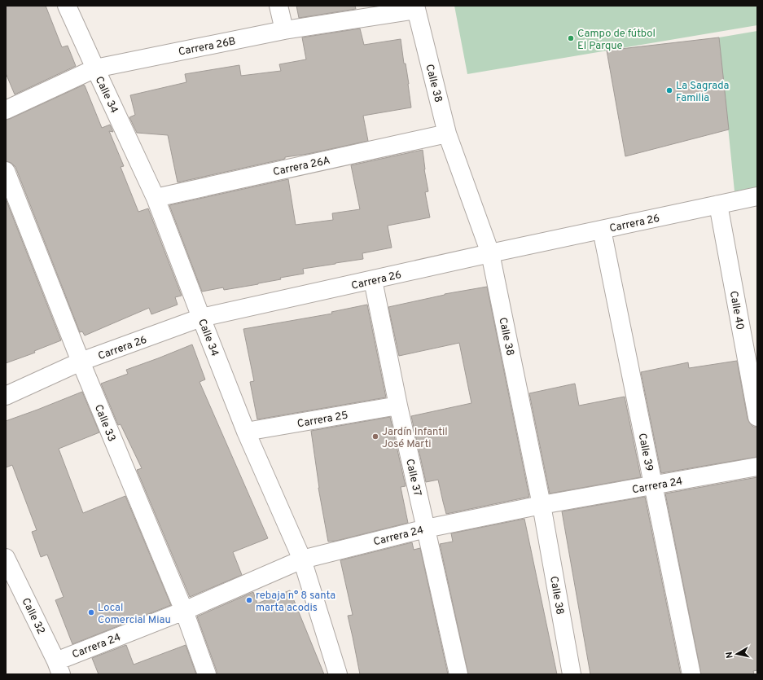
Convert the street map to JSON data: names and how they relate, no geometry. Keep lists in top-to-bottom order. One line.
{"streets":{"street":["Carrera 26B","Calle 38","Calle 34","Carrera 26A","Carrera 26","Calle 40","Carrera 25","Calle 33","Calle 39","Calle 37","Carrera 24","Calle 32"]},"crossings":[["Carrera 26B","Calle 38"],["Carrera 26B","Calle 34"],["Calle 38","Carrera 26A"],["Calle 38","Carrera 26"],["Calle 38","Carrera 24"],["Calle 34","Carrera 26A"],["Calle 34","Carrera 26"],["Calle 34","Carrera 25"],["Calle 34","Carrera 24"],["Carrera 26","Calle 40"],["Carrera 26","Calle 33"],["Carrera 26","Calle 39"],["Carrera 26","Calle 37"],["Carrera 25","Calle 37"],["Calle 33","Carrera 24"],["Calle 39","Carrera 24"],["Calle 37","Carrera 24"],["Carrera 24","Calle 32"]],"places":["Campo de fútbol El Parque","La Sagrada Familia","Jardín Infantil José Marti","rebaja n° 8 santa marta acodis","Local Comercial Miau"],"north":"left"}
